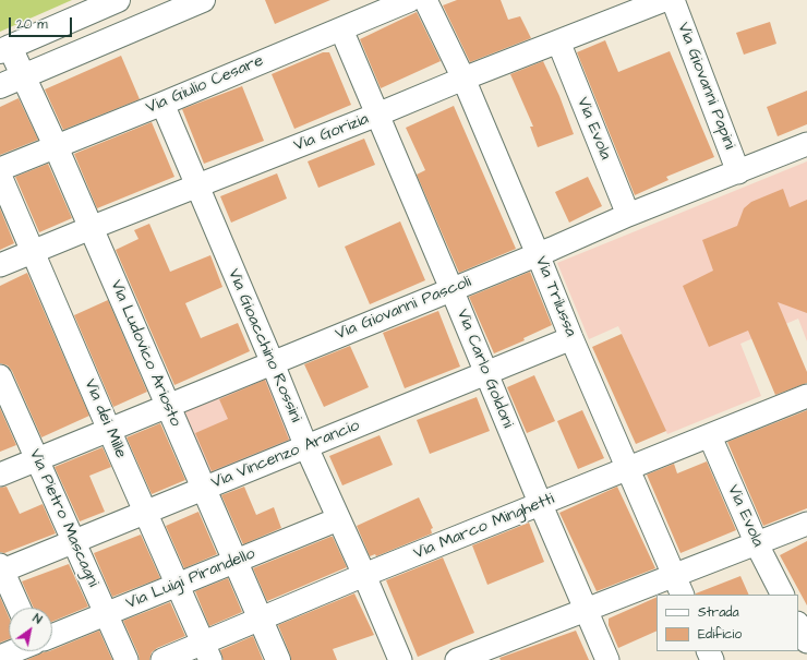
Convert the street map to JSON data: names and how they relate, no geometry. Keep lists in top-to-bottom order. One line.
{"streets":{"street":["Via Giulio Cesare","Via Giovanni Papini","Via Evola","Via Gorizia","Via Trilussa","Via Giovanni Pascoli","Via Gioacchino Rossini","Via Ludovico Ariosto","Via Carlo Goldoni","Via dei Mille","Via Vincenzo Arancio","Via Pietro Mascagni","Via Marco Minghetti","Via Luigi Pirandello"]},"crossings":[["Via Giulio Cesare","Via Gioacchino Rossini"],["Via Giulio Cesare","Via Ludovico Ariosto"],["Via Giulio Cesare","Via Carlo Goldoni"],["Via Giovanni Papini","Via Giovanni Pascoli"],["Via Evola","Via Gorizia"],["Via Evola","Via Giovanni Pascoli"],["Via Evola","Via Marco Minghetti"],["Via Gorizia","Via Trilussa"],["Via Gorizia","Via Gioacchino Rossini"],["Via Gorizia","Via Ludovico Ariosto"],["Via Gorizia","Via Carlo Goldoni"],["Via Gorizia","Via dei Mille"],["Via Trilussa","Via Giovanni Pascoli"],["Via Trilussa","Via Vincenzo Arancio"],["Via Trilussa","Via Marco Minghetti"],["Via Giovanni Pascoli","Via Gioacchino Rossini"],["Via Giovanni Pascoli","Via Ludovico Ariosto"],["Via Giovanni Pascoli","Via Carlo Goldoni"],["Via Giovanni Pascoli","Via dei Mille"],["Via Giovanni Pascoli","Via Pietro Mascagni"],["Via Gioacchino Rossini","Via Vincenzo Arancio"],["Via Gioacchino Rossini","Via Marco Minghetti"],["Via Gioacchino Rossini","Via Luigi Pirandello"],["Via Ludovico Ariosto","Via Vincenzo Arancio"],["Via Ludovico Ariosto","Via Marco Minghetti"],["Via Ludovico Ariosto","Via Luigi Pirandello"],["Via Carlo Goldoni","Via Vincenzo Arancio"],["Via Carlo Goldoni","Via Marco Minghetti"],["Via dei Mille","Via Vincenzo Arancio"],["Via dei Mille","Via Marco Minghetti"],["Via dei Mille","Via Luigi Pirandello"],["Via Vincenzo Arancio","Via Pietro Mascagni"],["Via Pietro Mascagni","Via Luigi Pirandello"]],"legend":["Strada","Edificio"],"scale_bar":"20 m","north":"top right"}
